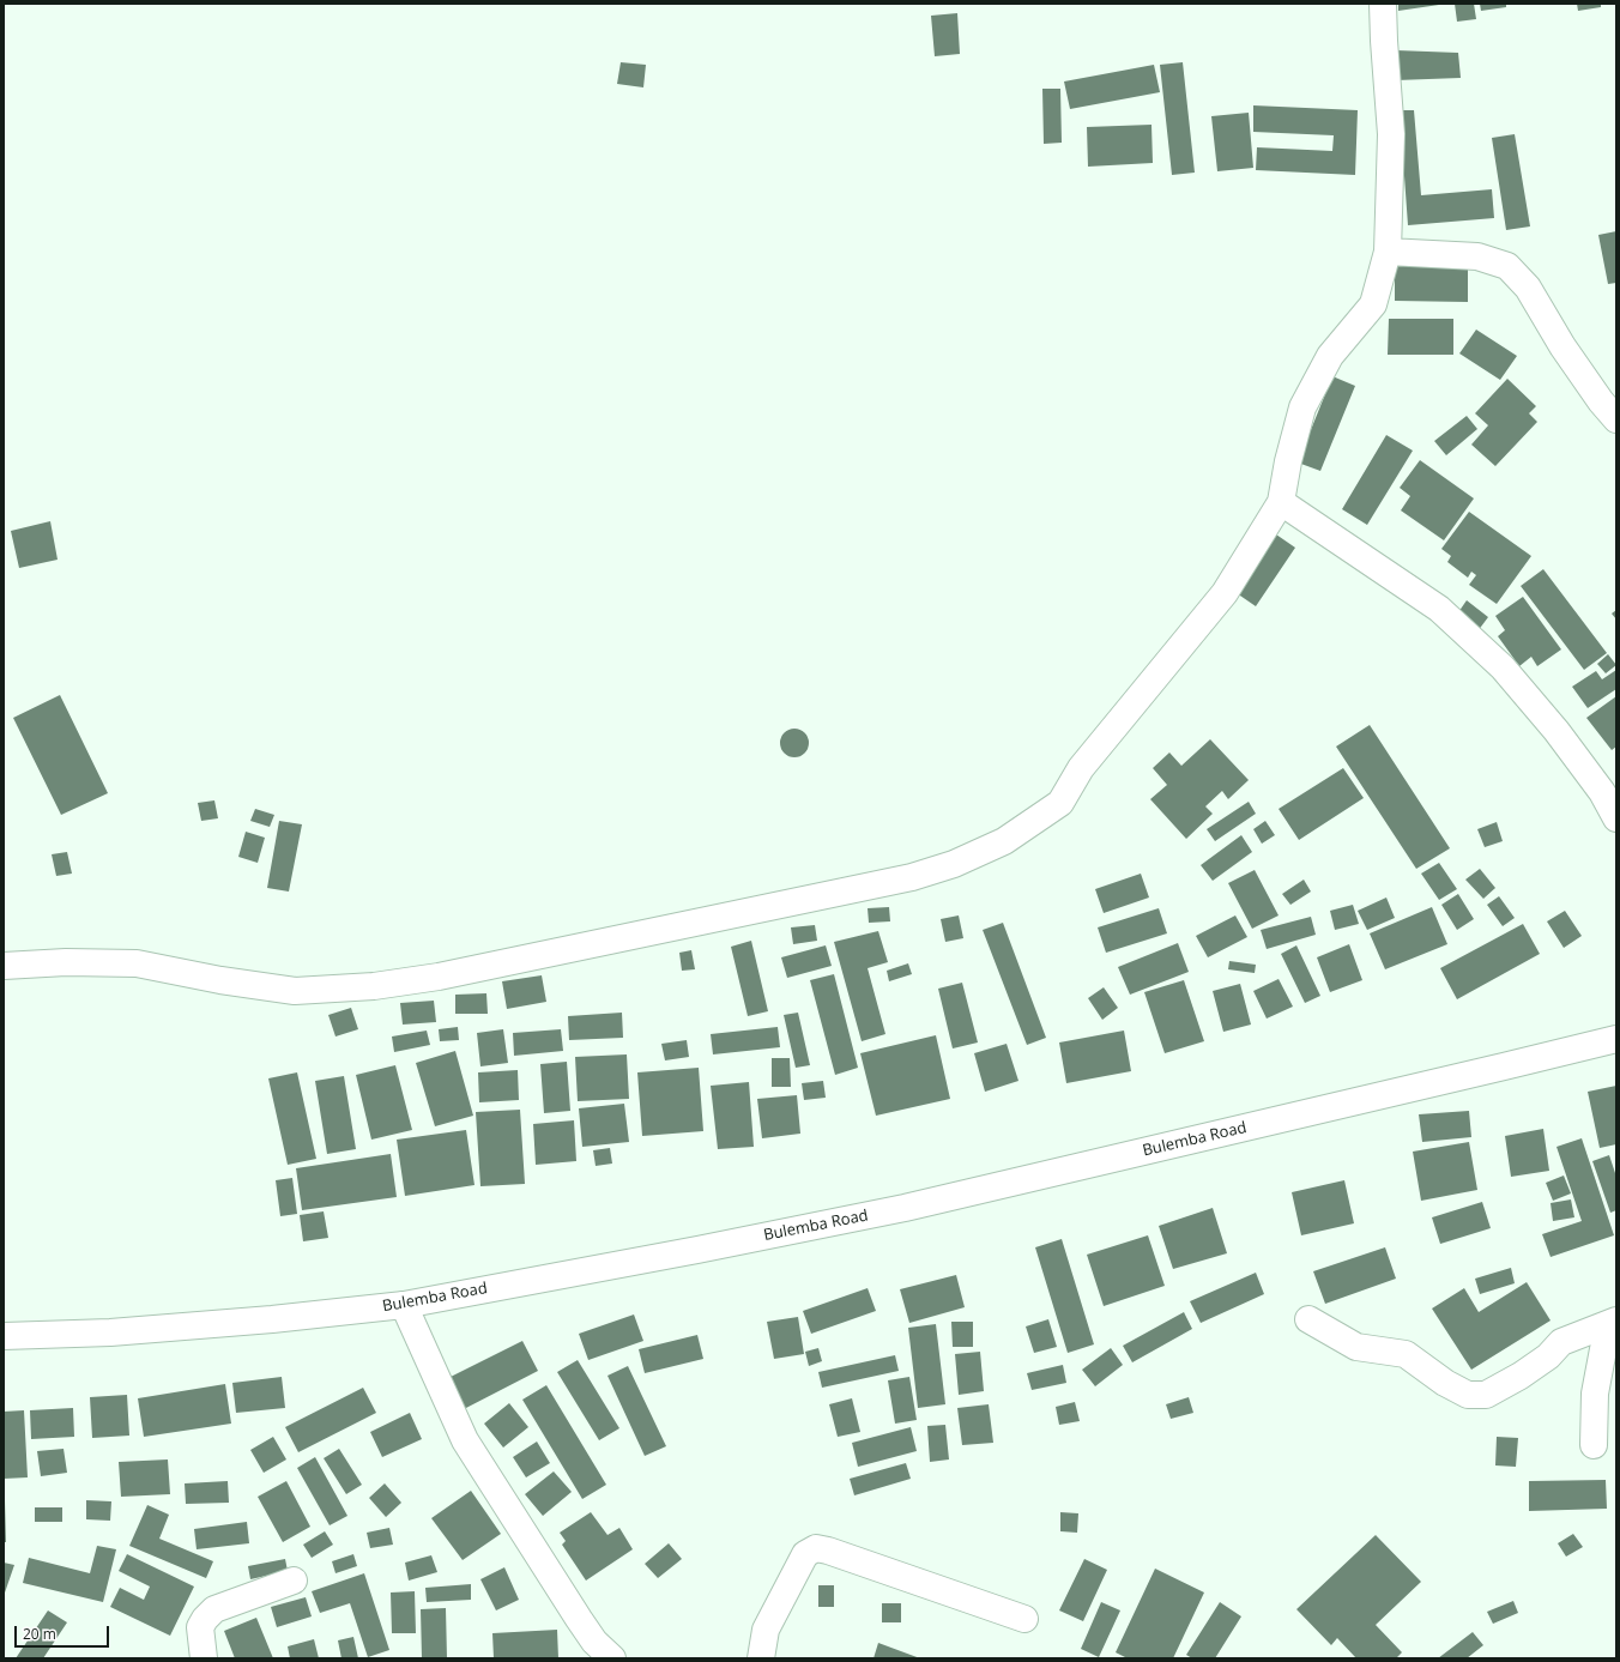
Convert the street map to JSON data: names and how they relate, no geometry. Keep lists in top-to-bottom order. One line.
{"streets":{"street":["Bulemba Road"]},"scale_bar":"20 m"}
